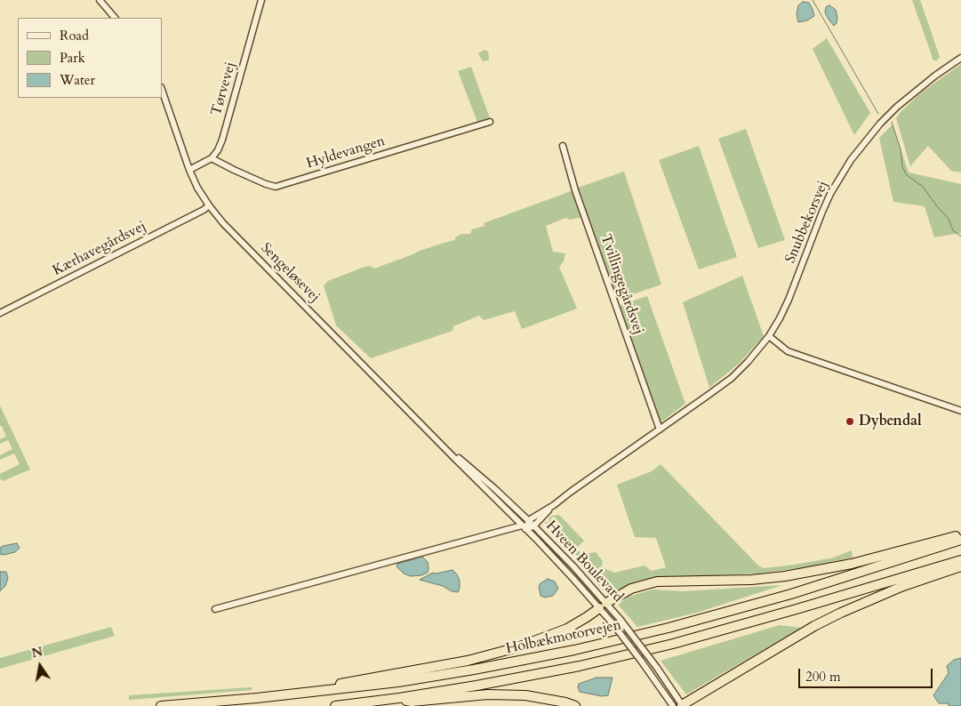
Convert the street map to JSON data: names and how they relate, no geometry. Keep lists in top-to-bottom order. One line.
{"streets":{"highway":["Holbækmotorvejen"],"street":["Tørvevej","Hyldevangen","Snubbekorsvej","Kærhavegårdsvej","Sengeløsevej","Tvillingegårdsvej","Hveen Boulevard"]},"crossings":[["Tørvevej","Hyldevangen"],["Snubbekorsvej","Sengeløsevej"],["Snubbekorsvej","Tvillingegårdsvej"],["Snubbekorsvej","Hveen Boulevard"],["Kærhavegårdsvej","Sengeløsevej"],["Sengeløsevej","Hveen Boulevard"]],"places":["Dybendal"],"legend":["Road","Park","Water"],"scale_bar":"200 m","north":"top"}
